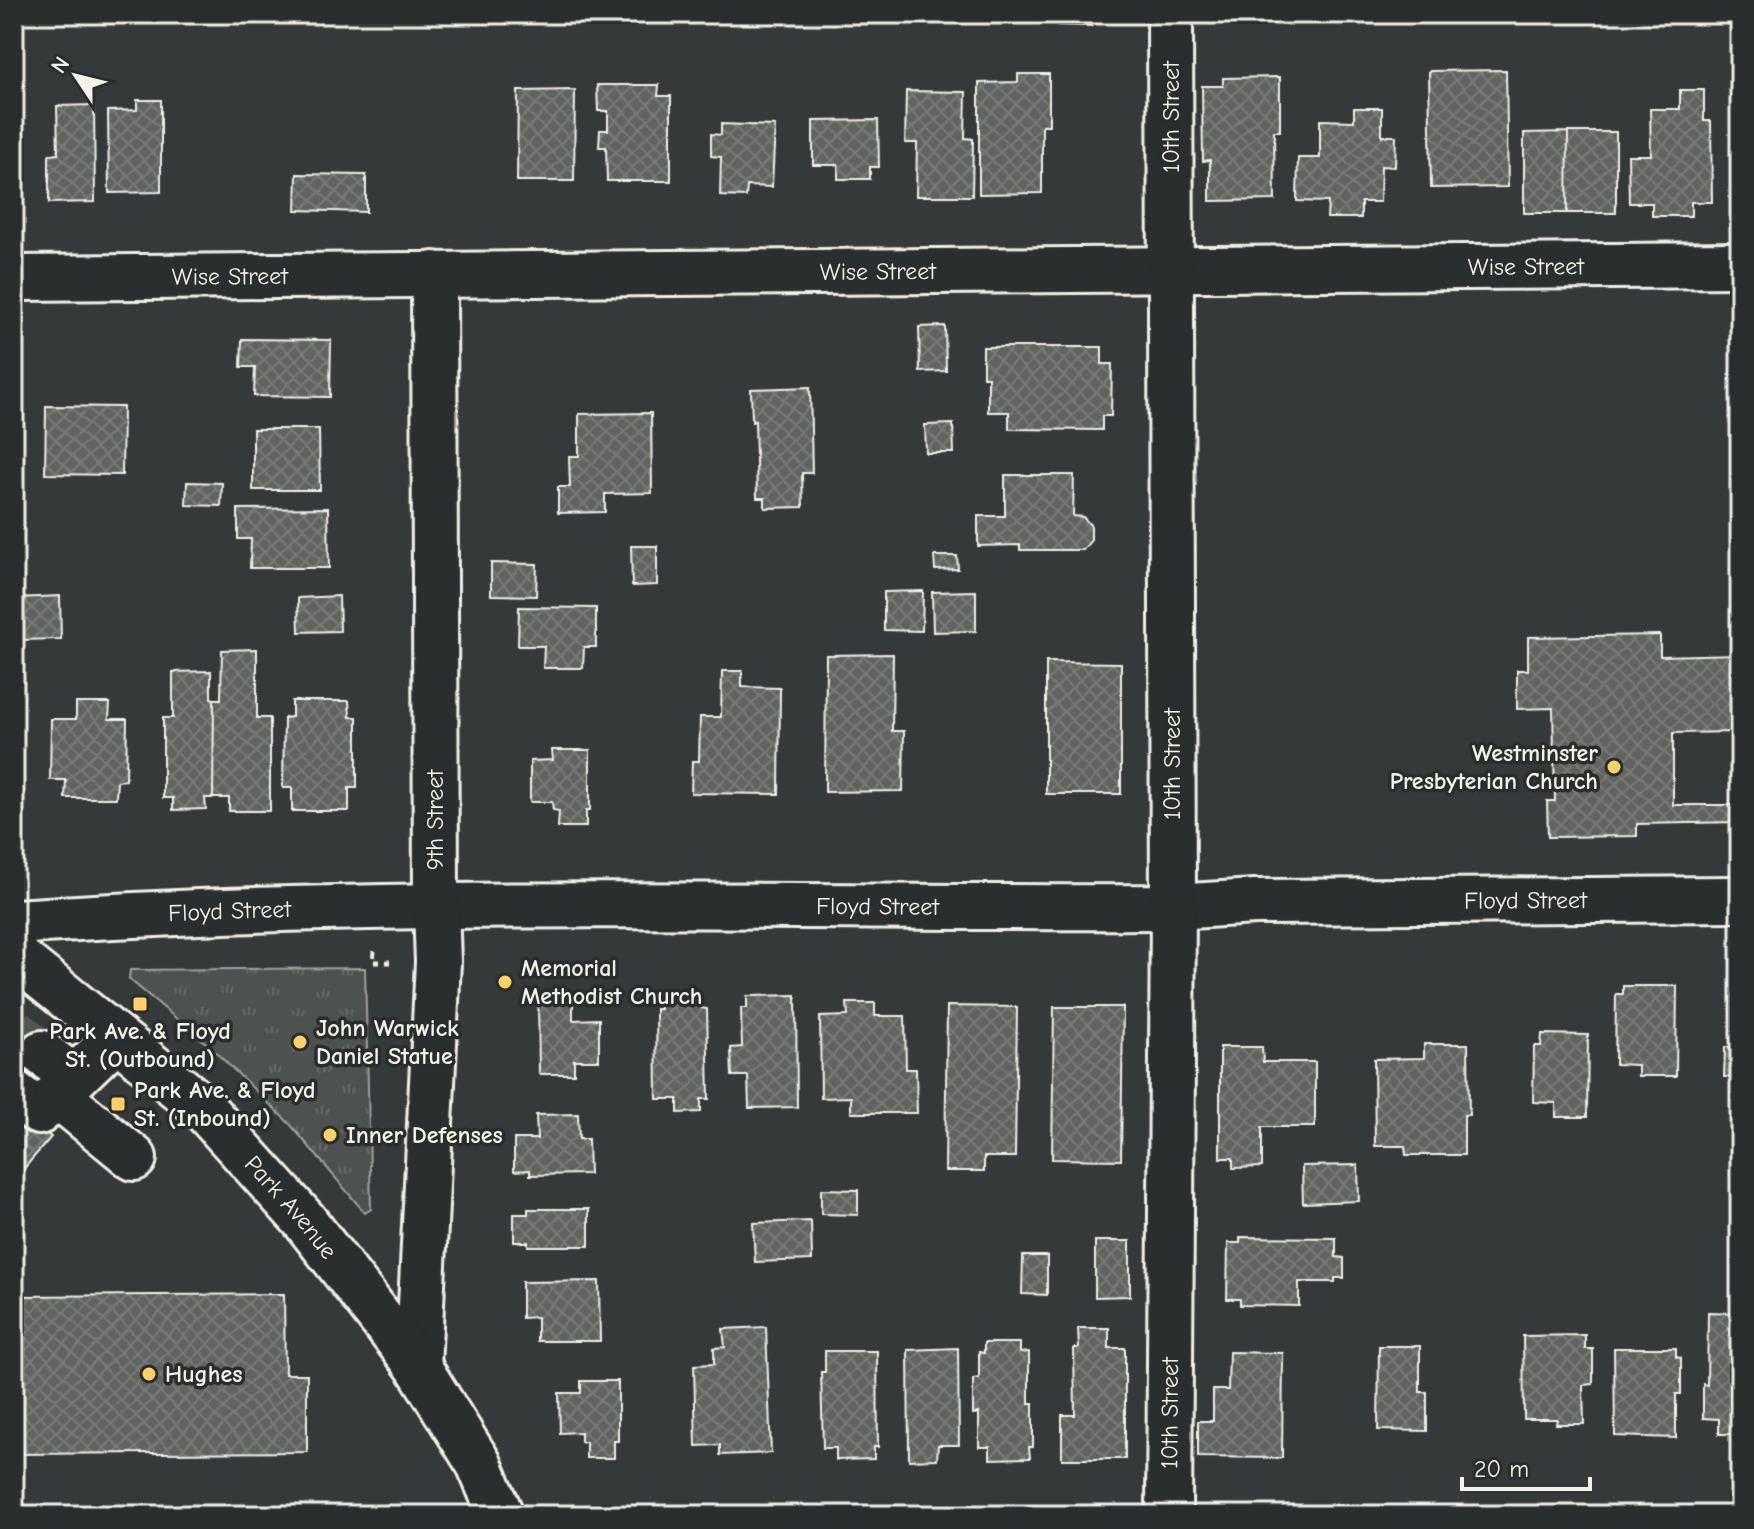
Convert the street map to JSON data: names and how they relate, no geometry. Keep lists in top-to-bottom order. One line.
{"streets":{"street":["10th Street","Wise Street","9th Street","Floyd Street","Park Avenue"]},"crossings":[["10th Street","Wise Street"],["10th Street","Floyd Street"],["Wise Street","9th Street"],["9th Street","Floyd Street"],["9th Street","Park Avenue"],["Floyd Street","Park Avenue"]],"places":{"other":["Westminster Presbyterian Church","Memorial Methodist Church","John Warwick Daniel Statue","Inner Defenses","Hughes"],"transit":["Park Ave. & Floyd St. (Outbound)","Park Ave. & Floyd St. (Inbound)"]},"scale_bar":"20 m","north":"top left"}
